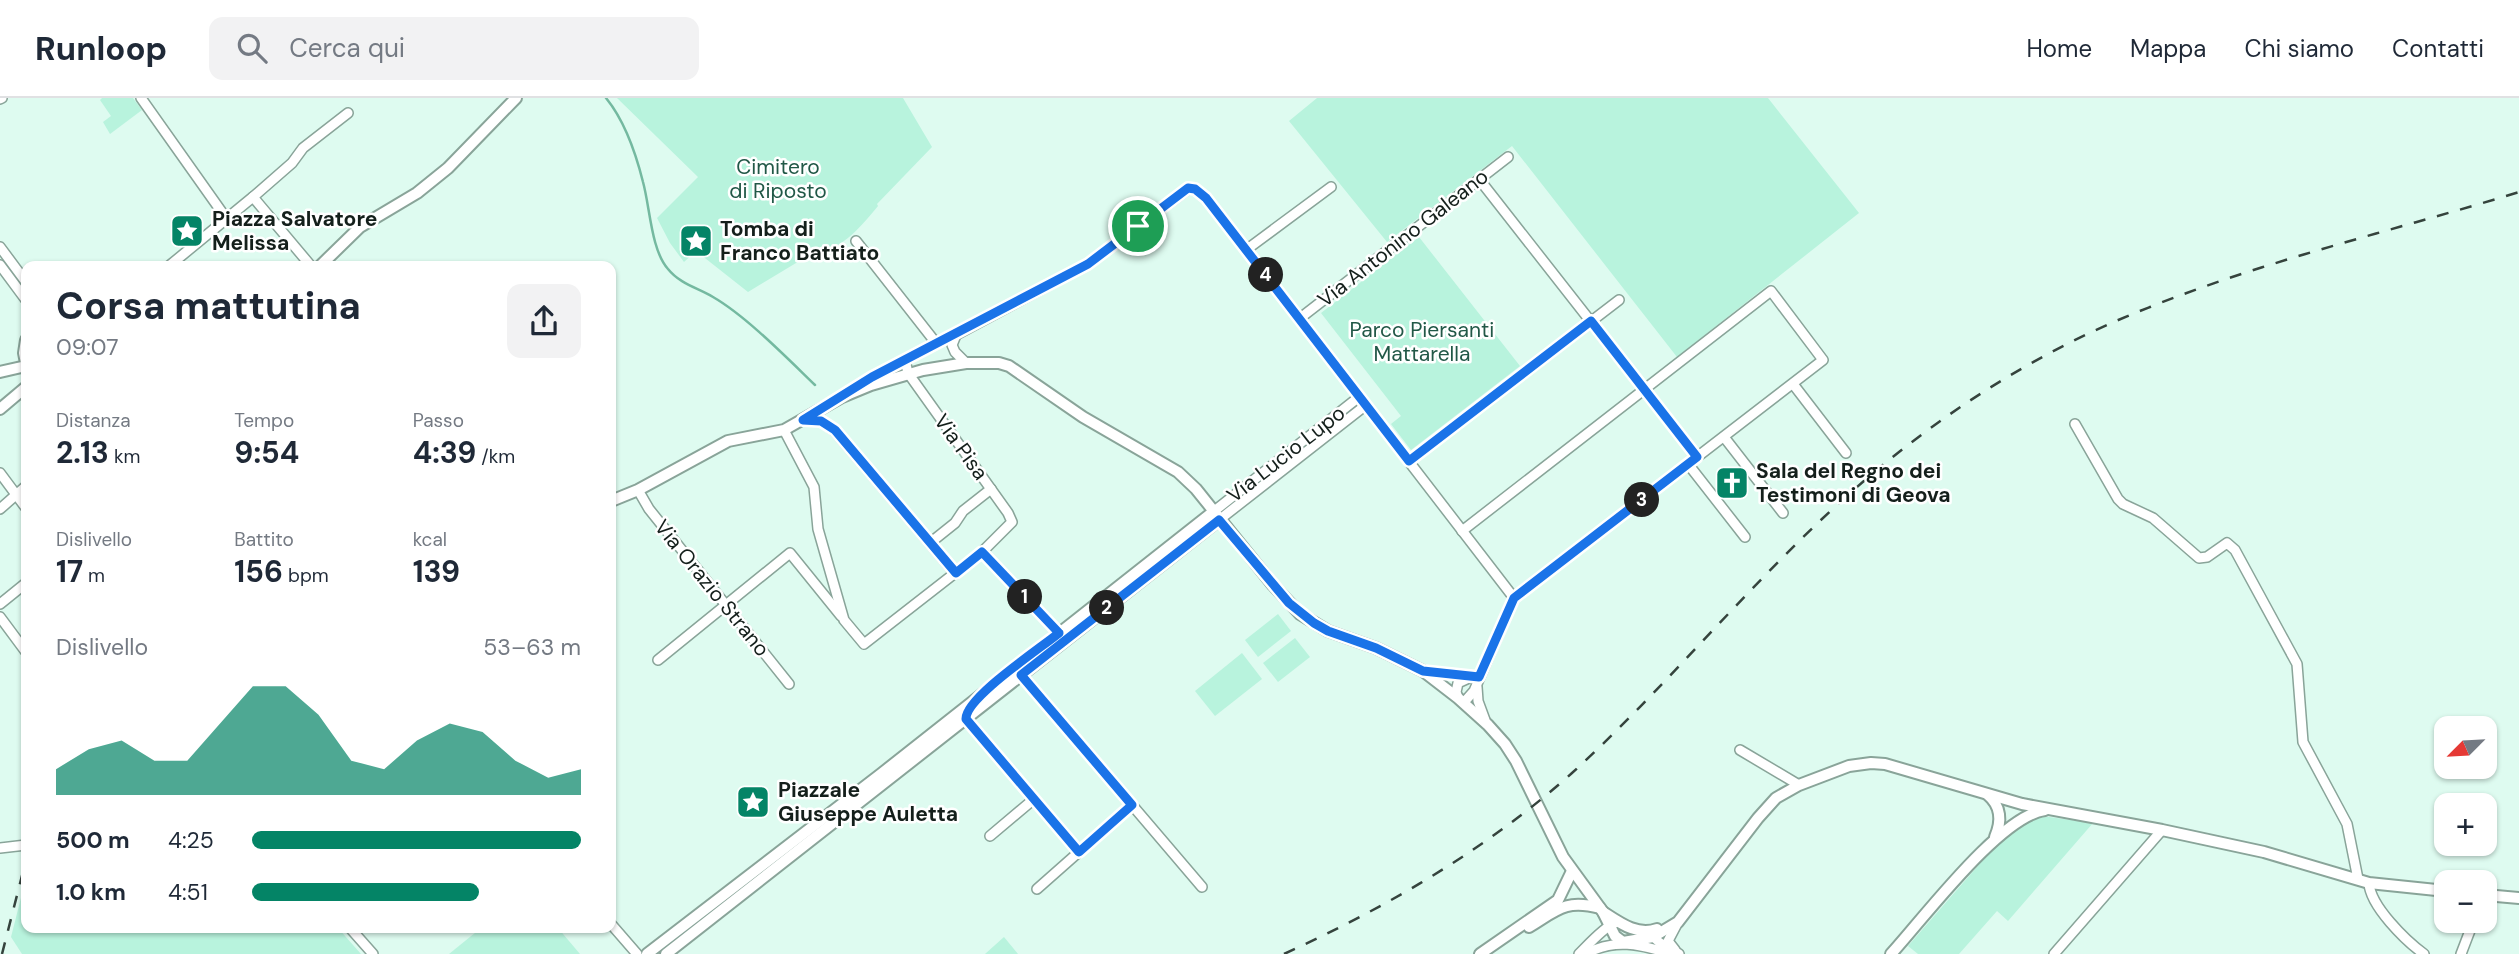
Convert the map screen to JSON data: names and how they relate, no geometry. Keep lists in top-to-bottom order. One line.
{"streets":{"street":["Via Antonino Galeano","Via Pisa","Via Lucio Lupo","Via Orazio Strano"]},"parks":["Cimitero di Riposto","Parco Piersanti Mattarella"],"places":{"place":["Piazza Salvatore Melissa","Tomba di Franco Battiato","Piazzale Giuseppe Auletta"],"church":["Sala del Regno dei Testimoni di Geova"]},"north":"bottom left","page":{"header":"Runloop","search":"Cerca qui","nav":["Home","Mappa","Chi siamo","Contatti"],"pins":["4","3","1","2"],"heading":["Corsa mattutina","09:07"],"stats":[["Distanza","2.13 km"],["Tempo","9:54"],["Passo","4:39 /km"],["Dislivello","17 m"],["Battito","156 bpm"],["kcal","139"]],"chart":["Dislivello","53–63 m"],"map_buttons":["+","−"],"list":[{"name":"500 m","note":"4:25"},{"name":"1.0 km","note":"4:51"}]}}
